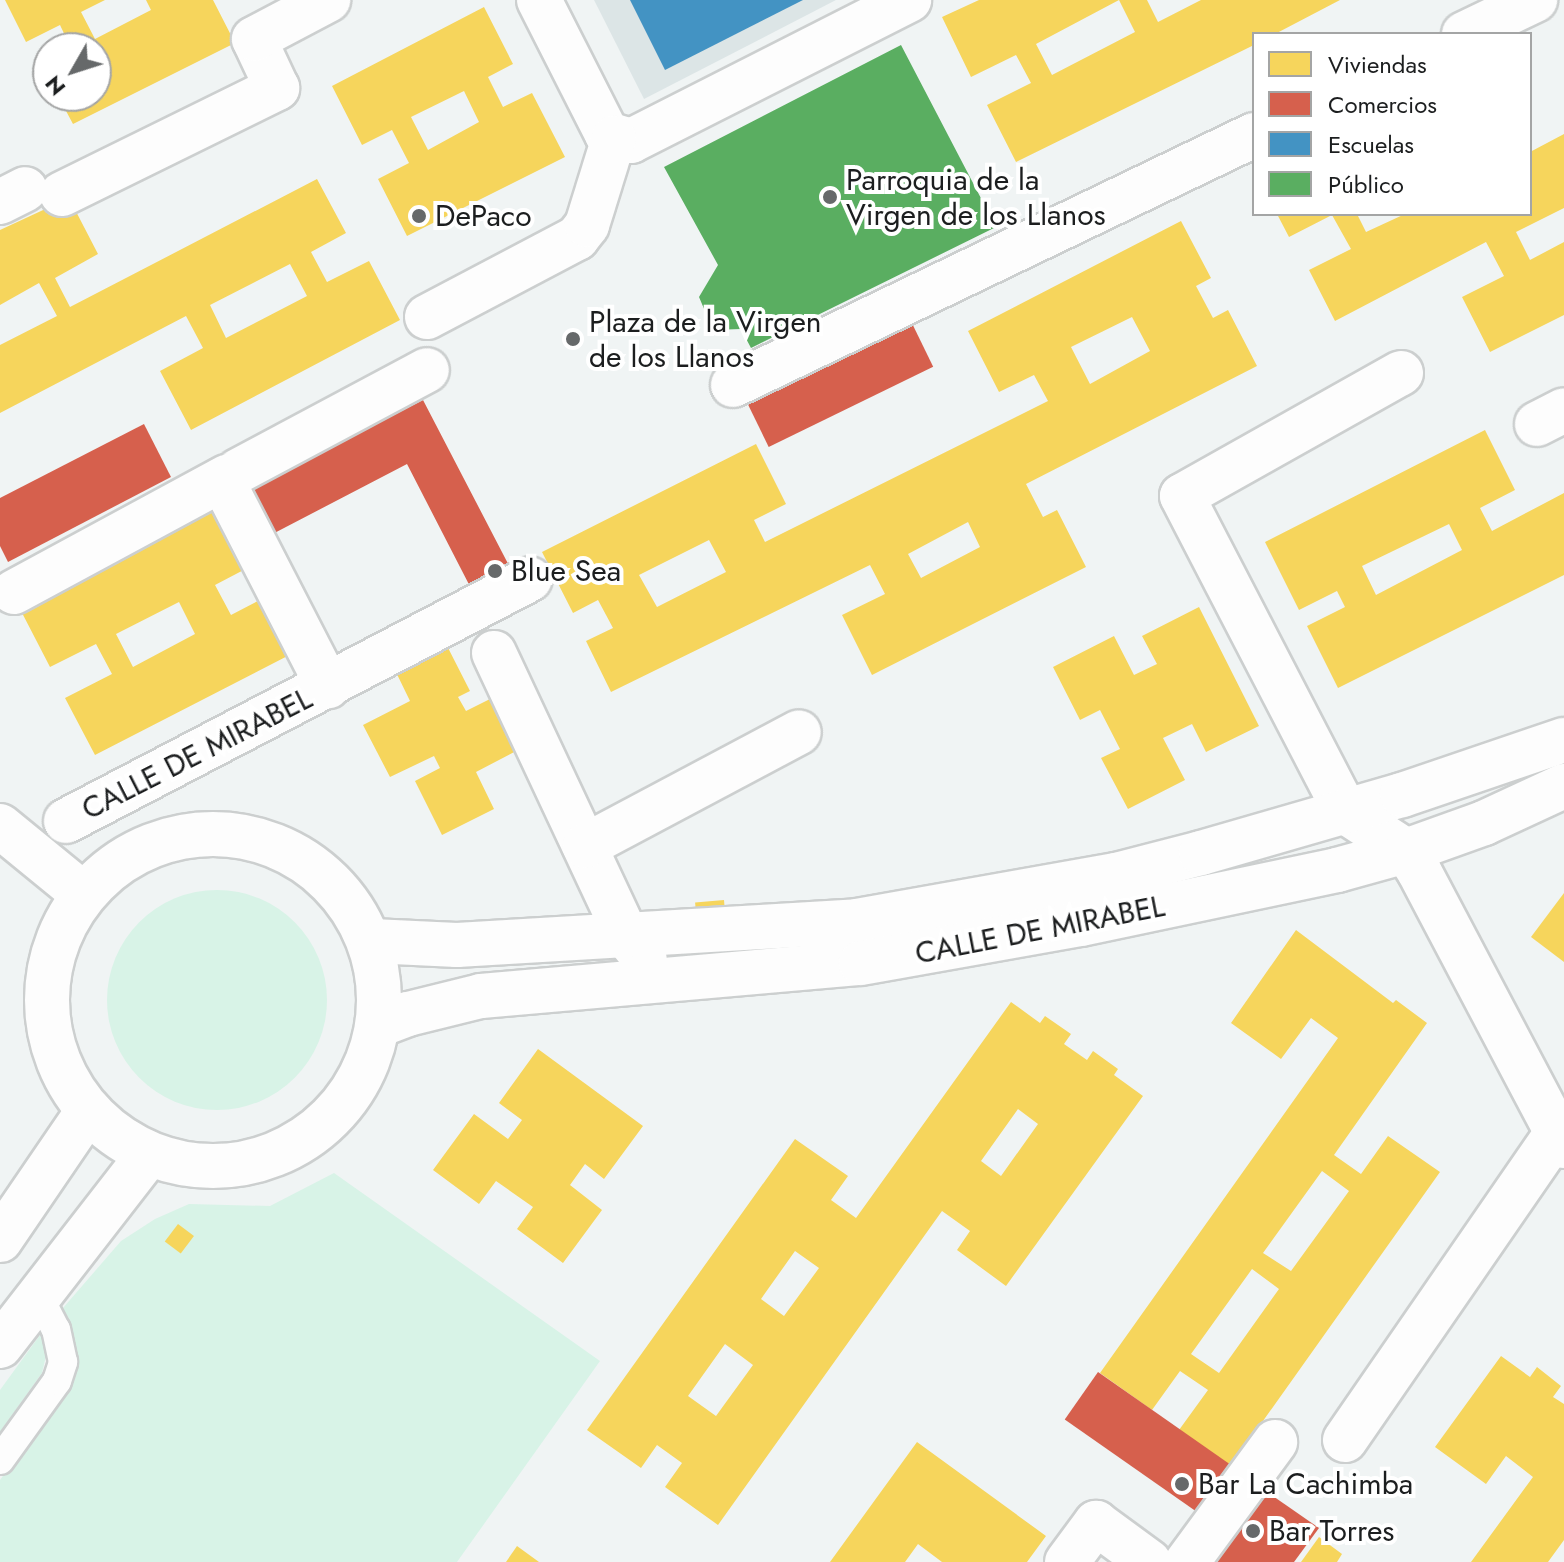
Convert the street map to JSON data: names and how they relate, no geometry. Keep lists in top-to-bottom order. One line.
{"streets":{"street":["CALLE DE MIRABEL"]},"places":["Parroquia de la Virgen de los Llanos","DePaco","Plaza de la Virgen de los Llanos","Blue Sea","Bar La Cachimba","Bar Torres"],"legend":["Viviendas","Comercios","Escuelas","Público"],"north":"bottom left"}
